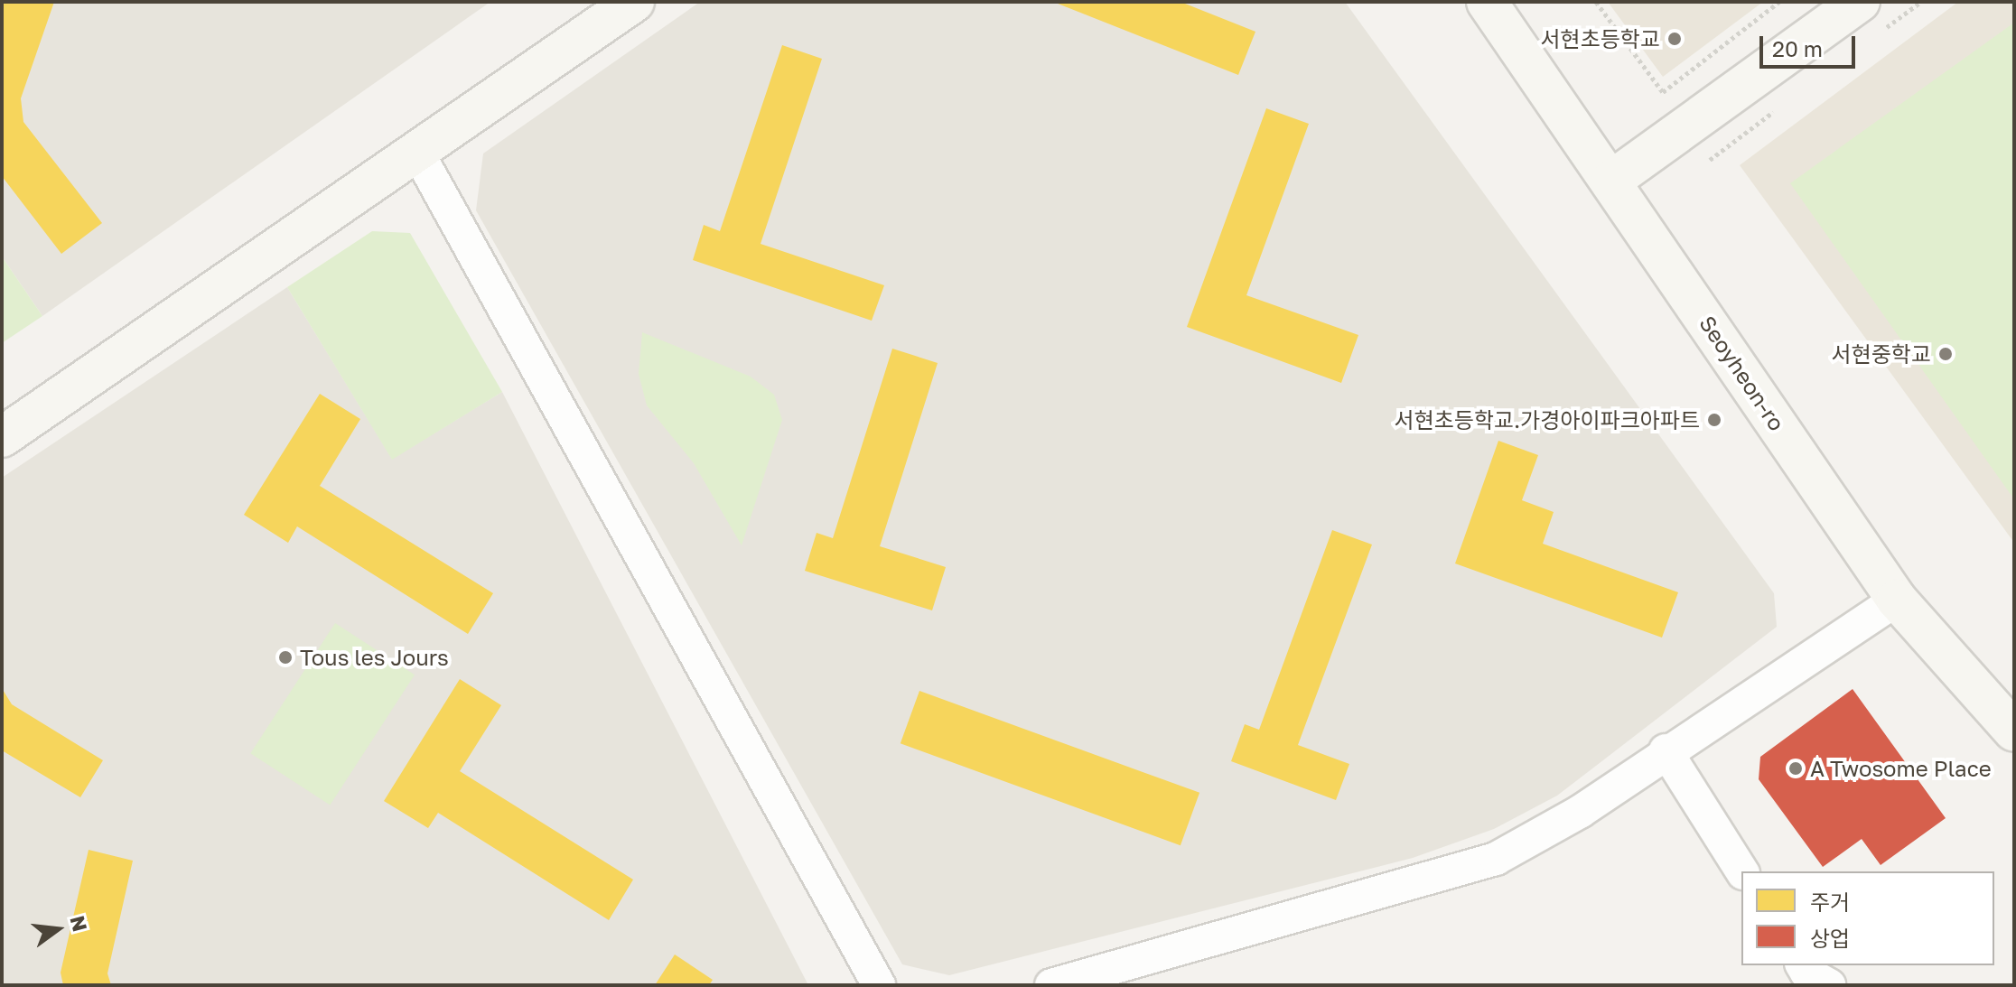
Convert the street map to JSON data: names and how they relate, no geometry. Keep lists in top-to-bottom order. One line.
{"streets":{"street":["Seoyheon-ro"]},"places":["서현초등학교","서현중학교","서현초등학교.가경아이파크아파트","Tous les Jours","A Twosome Place"],"legend":["주거","상업"],"scale_bar":"20 m","north":"right"}
